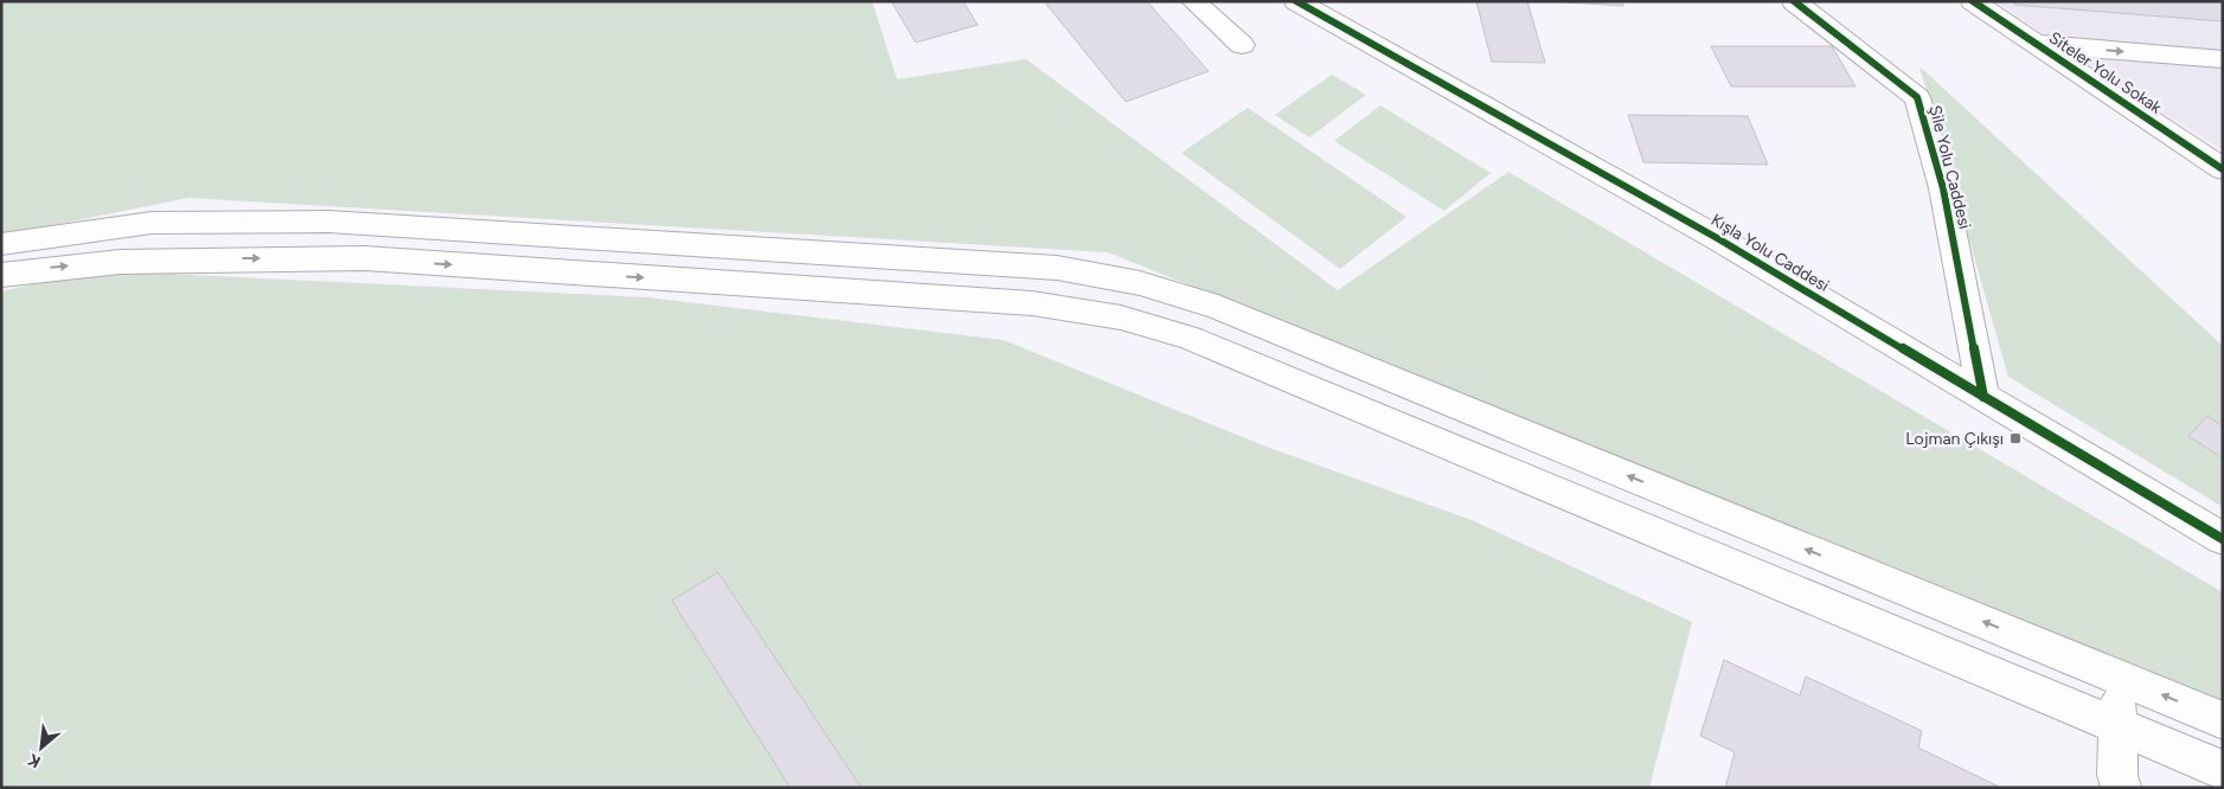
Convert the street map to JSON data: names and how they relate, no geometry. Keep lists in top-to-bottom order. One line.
{"streets":{"street":["Siteler Yolu Sokak","Şile Yolu Caddesi","Kışla Yolu Caddesi"]},"crossings":[["Şile Yolu Caddesi","Kışla Yolu Caddesi"]],"places":{"transit":["Lojman Çıkışı"]},"north":"bottom left"}
